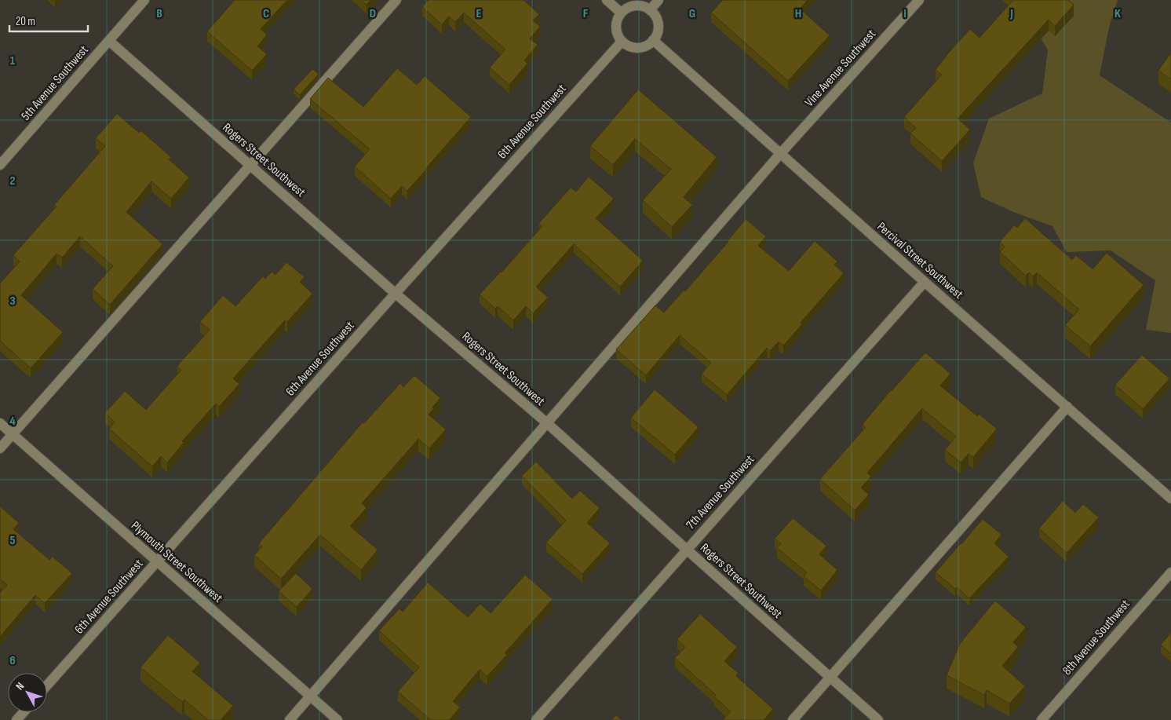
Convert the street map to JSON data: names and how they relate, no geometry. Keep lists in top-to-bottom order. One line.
{"streets":{"street":["Vine Avenue Southwest","5th Avenue Southwest","6th Avenue Southwest","Rogers Street Southwest","Percival Street Southwest","7th Avenue Southwest","Plymouth Street Southwest","8th Avenue Southwest"]},"crossings":[["Vine Avenue Southwest","Rogers Street Southwest"],["Vine Avenue Southwest","Percival Street Southwest"],["Vine Avenue Southwest","Plymouth Street Southwest"],["5th Avenue Southwest","Rogers Street Southwest"],["6th Avenue Southwest","Rogers Street Southwest"],["6th Avenue Southwest","Percival Street Southwest"],["6th Avenue Southwest","Plymouth Street Southwest"],["Rogers Street Southwest","7th Avenue Southwest"],["Percival Street Southwest","7th Avenue Southwest"]],"scale_bar":"20 m","north":"top left","grid":{"columns":["B","C","D","E","F","G","H","I","J","K"],"rows":["1","2","3","4","5","6"]}}
